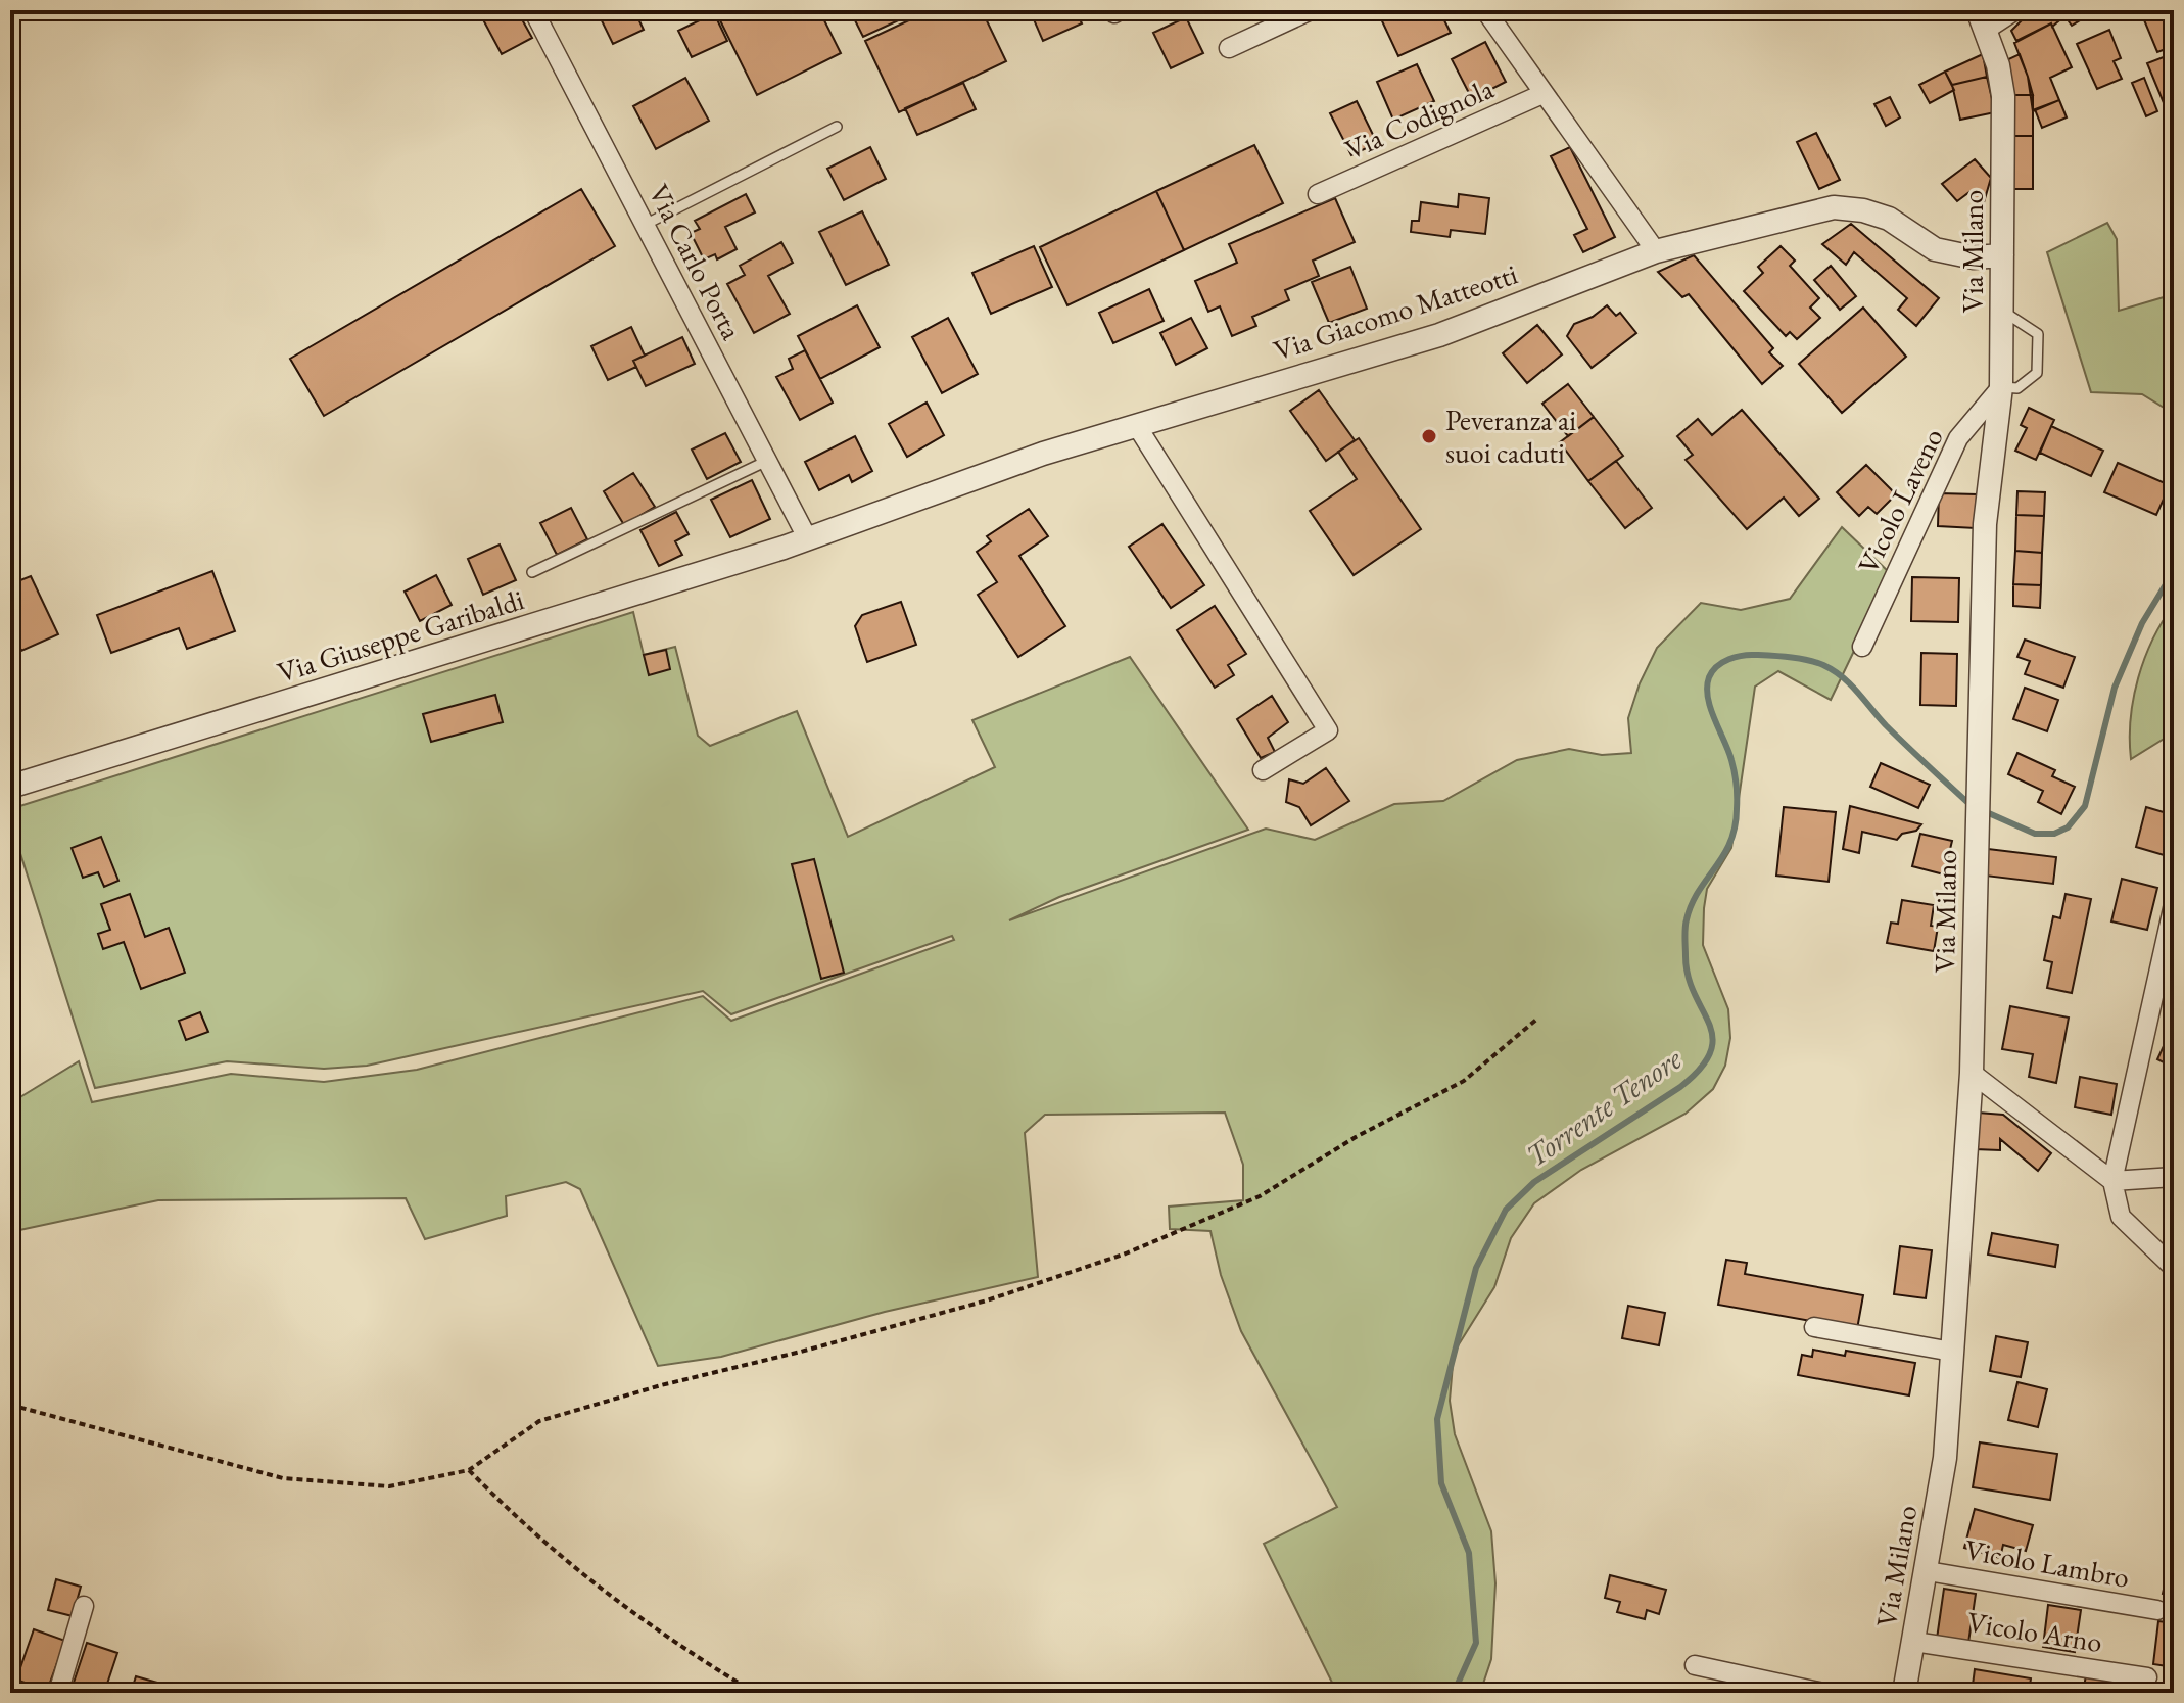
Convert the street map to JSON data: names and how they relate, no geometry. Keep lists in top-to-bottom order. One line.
{"streets":{"street":["Via Codignola","Via Milano","Via Carlo Porta","Via Giacomo Matteotti","Vicolo Laveno","Via Giuseppe Garibaldi","Vicolo Lambro","Vicolo Arno"]},"crossings":[["Via Milano","Via Giacomo Matteotti"],["Via Milano","Vicolo Laveno"],["Via Milano","Vicolo Lambro"],["Via Milano","Vicolo Arno"],["Via Carlo Porta","Via Giacomo Matteotti"],["Via Carlo Porta","Via Giuseppe Garibaldi"],["Via Giacomo Matteotti","Via Giuseppe Garibaldi"]],"water":["Torrente Tenore"],"places":["Peveranza ai suoi caduti"]}
